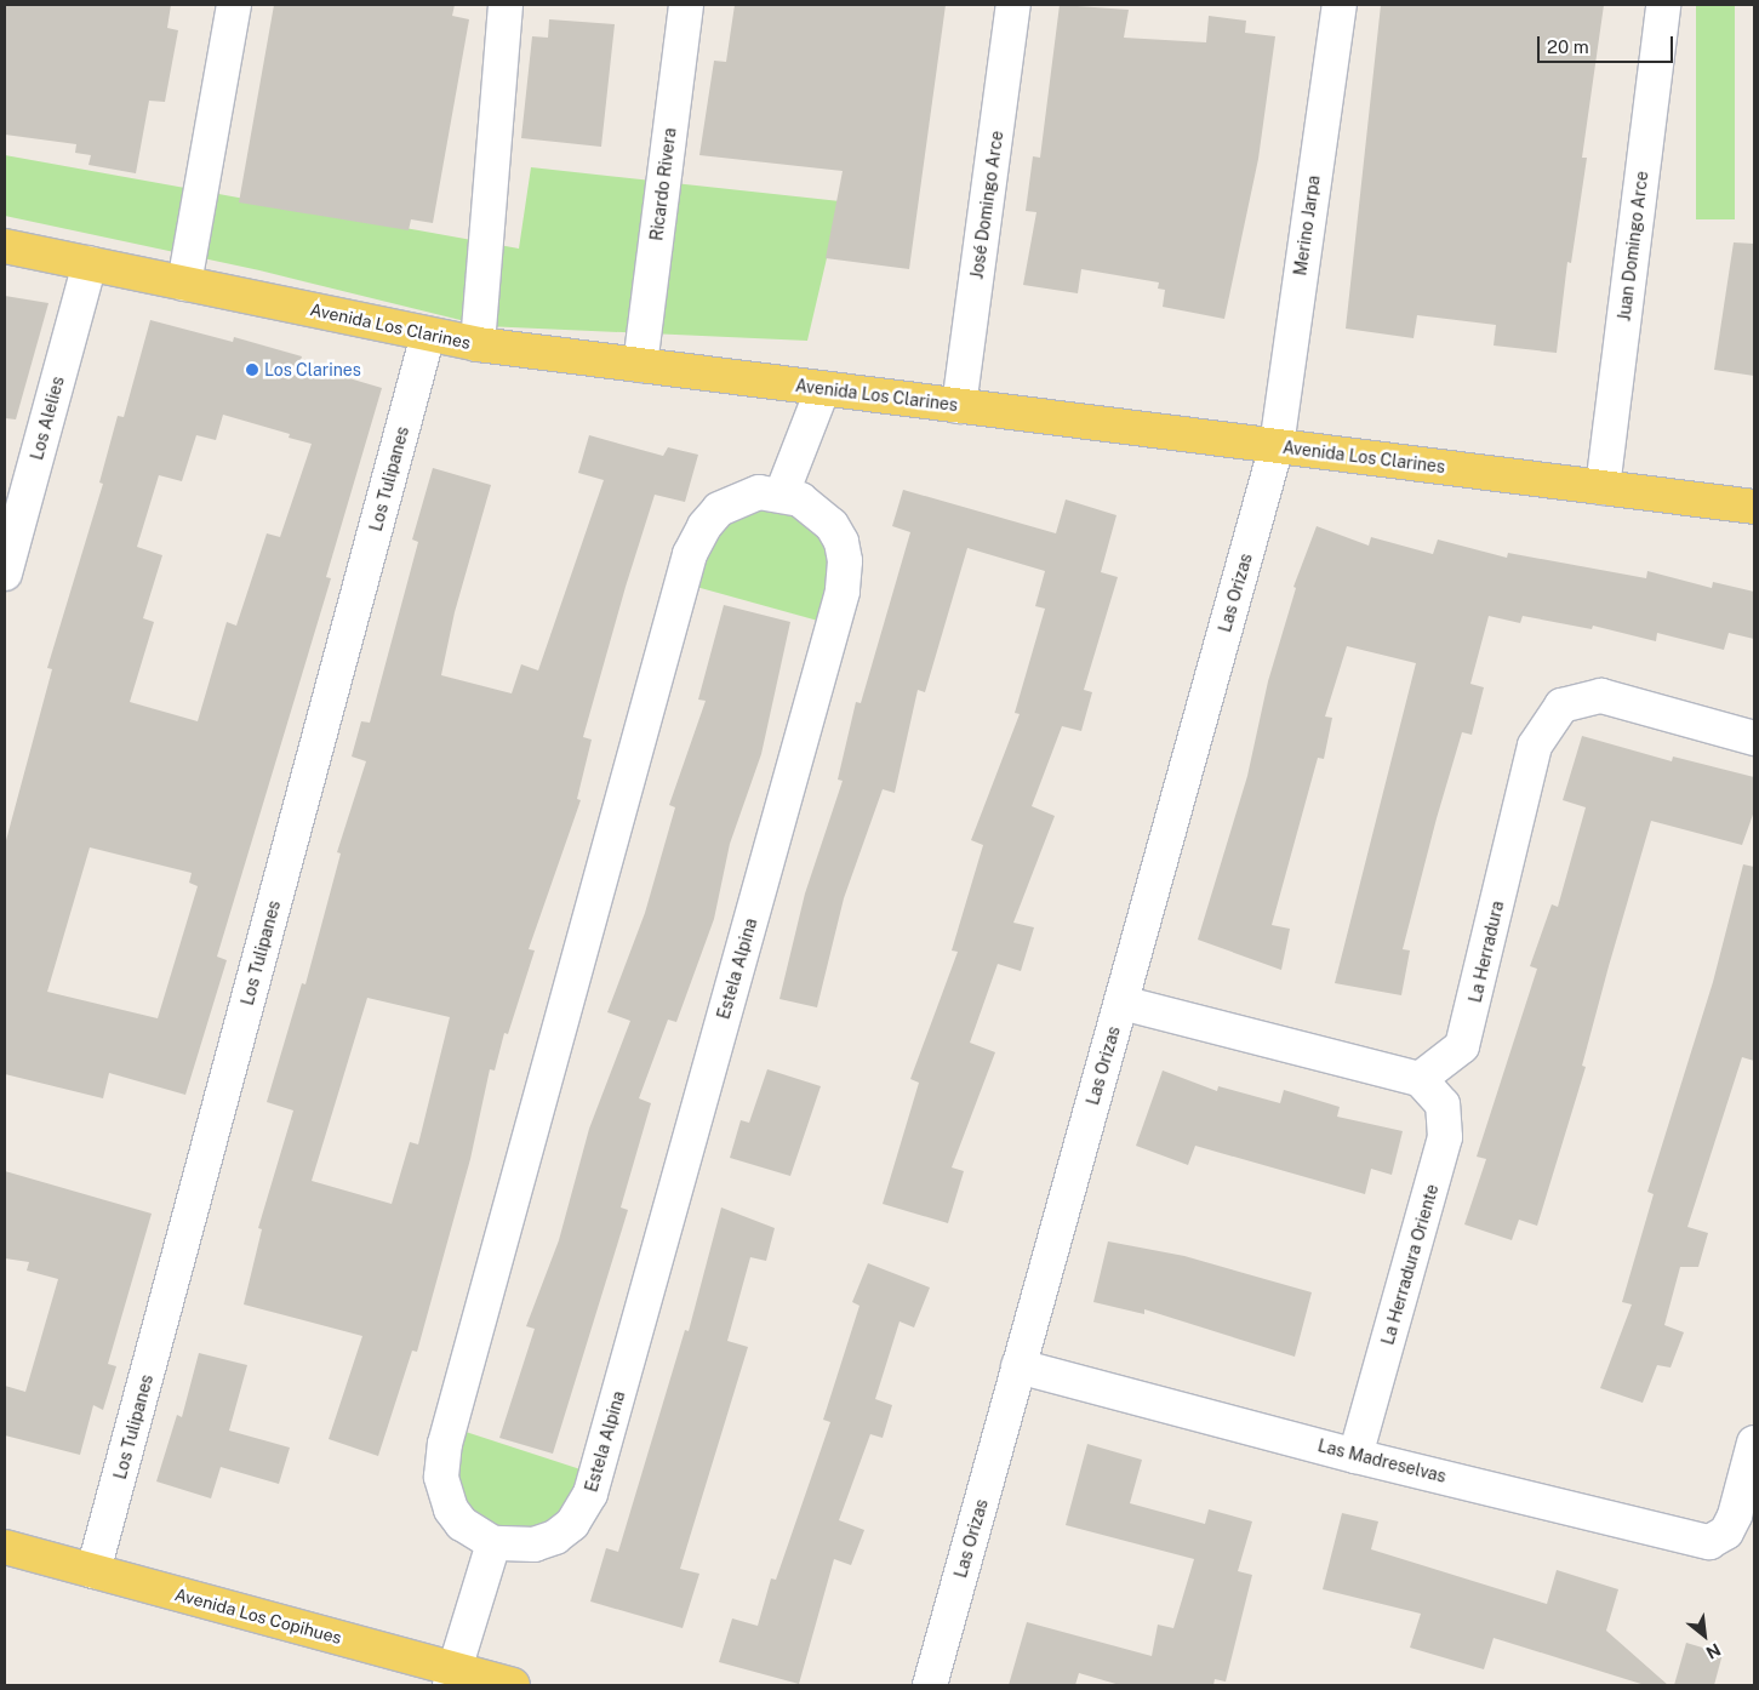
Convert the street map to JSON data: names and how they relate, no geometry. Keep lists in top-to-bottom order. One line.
{"streets":{"main road":["Avenida Los Clarines","Avenida Los Copihues"],"street":["Ricardo Rivera","José Domingo Arce","Merino Jarpa","Juan Domingo Arce","Los Alelies","Los Tulipanes","Las Orizas","La Herradura","Estela Alpina","La Herradura Oriente","Las Madreselvas"]},"crossings":[["Ricardo Rivera","Avenida Los Clarines"],["José Domingo Arce","Avenida Los Clarines"],["Merino Jarpa","Avenida Los Clarines"],["Merino Jarpa","Las Orizas"],["Juan Domingo Arce","Avenida Los Clarines"],["Avenida Los Clarines","Los Alelies"],["Avenida Los Clarines","Los Tulipanes"],["Avenida Los Clarines","Las Orizas"],["Los Tulipanes","Avenida Los Copihues"],["Las Orizas","Las Madreselvas"],["La Herradura","La Herradura Oriente"],["La Herradura Oriente","Las Madreselvas"]],"places":["Los Clarines"],"scale_bar":"20 m","north":"bottom right"}
